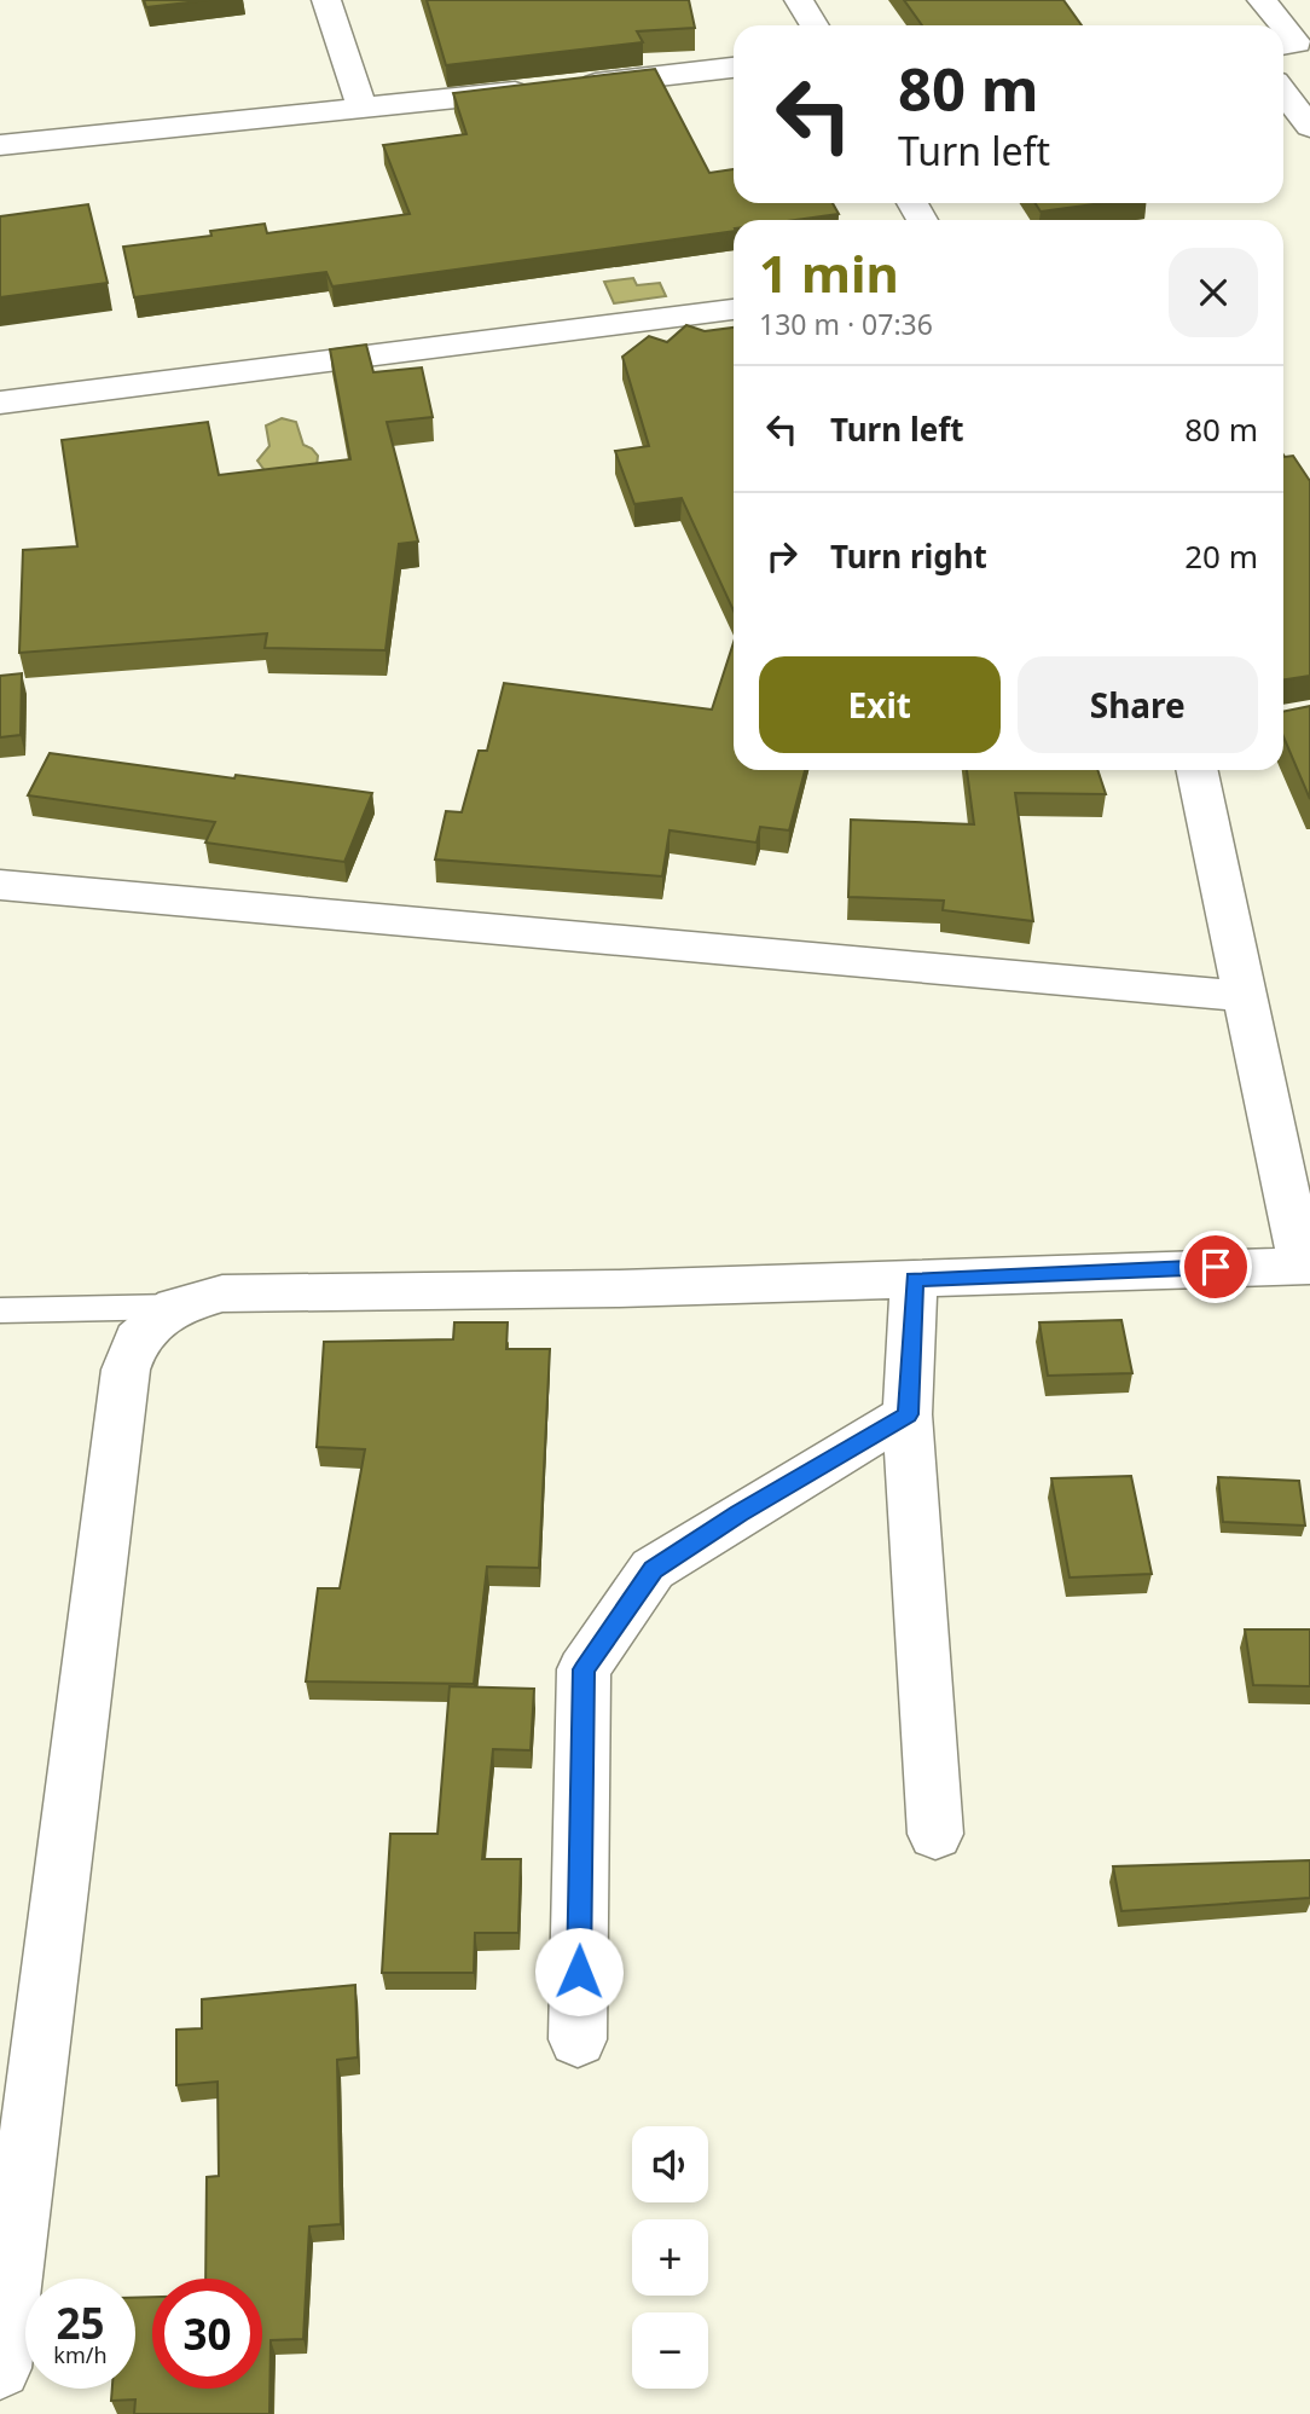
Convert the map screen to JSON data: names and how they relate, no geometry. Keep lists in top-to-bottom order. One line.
{"page":{"turn":["80 m","Turn left"],"heading":["1 min","130 m · 07:36"],"list":[{"name":"Turn left","value":"80 m"},{"name":"Turn right","value":"20 m"}],"buttons":["Exit","Share"],"map_buttons":["+","−"],"speed":"25 km/h","limit":"30"}}
